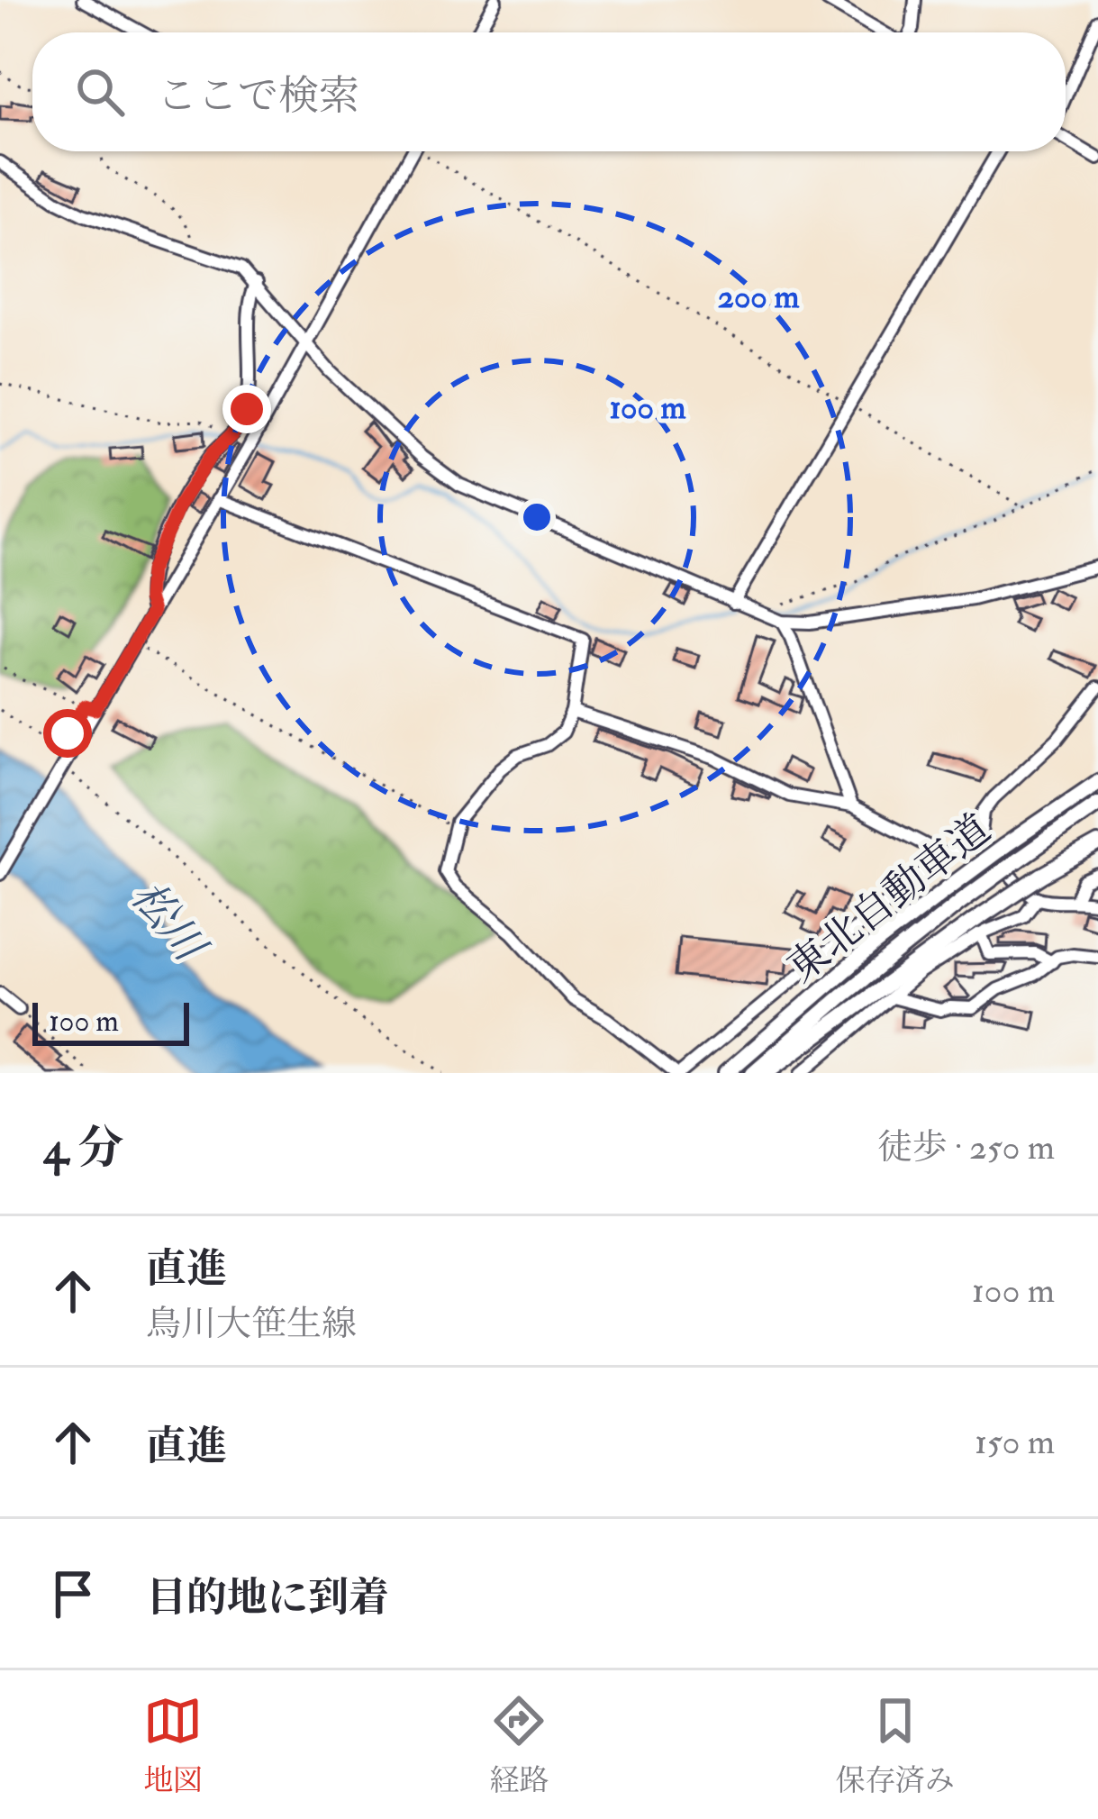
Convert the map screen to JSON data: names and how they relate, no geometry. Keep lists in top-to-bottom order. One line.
{"streets":{"highway":["東北自動車道"]},"water":["松川"],"scale_bar":"100 m","page":{"search":"ここで検索","scale":"100 m","heading":["4 分","徒歩 · 250 m"],"list":[["直進","鳥川大笹生線","100 m"],["直進","150 m"],"目的地に到着"],"nav":["地図","経路","保存済み"]},"rings":["200 m","100 m"]}
